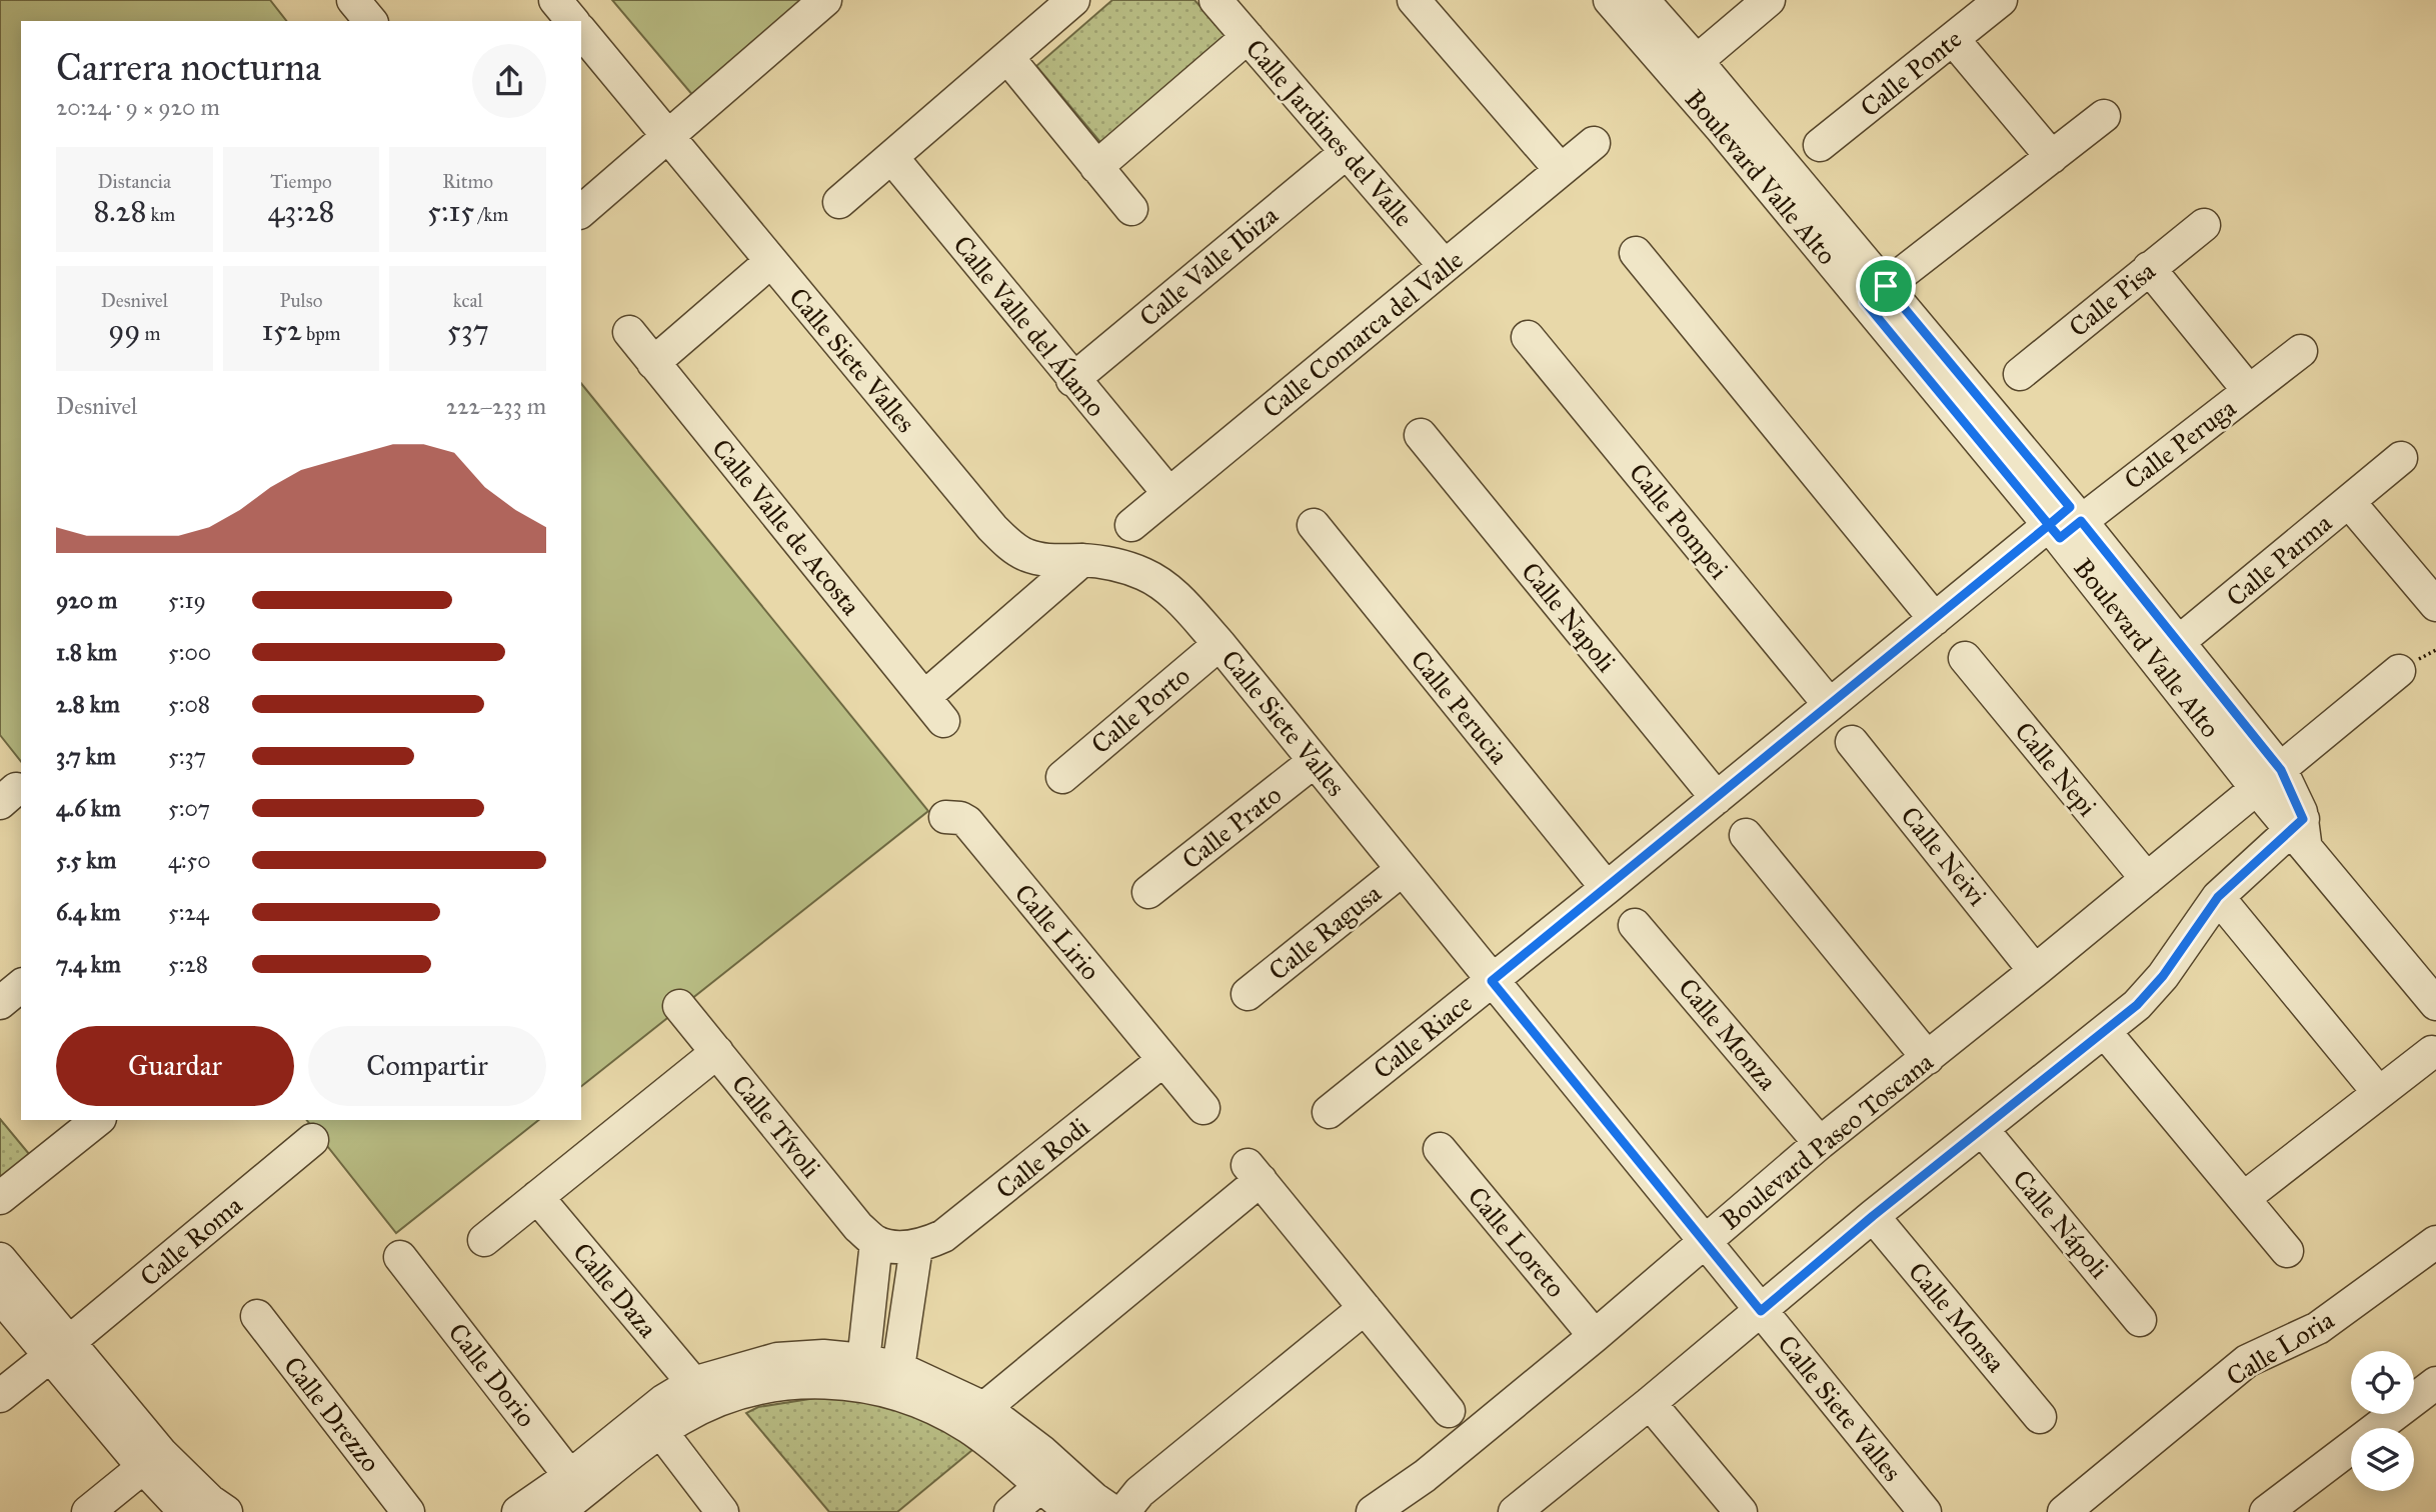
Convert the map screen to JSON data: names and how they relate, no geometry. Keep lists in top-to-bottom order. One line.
{"streets":{"street":["Calle Ponte","Calle Jardines del Valle","Boulevard Valle Alto","Calle Valle Ibiza","Calle Pisa","Calle Valle del Álamo","Calle Comarca del Valle","Calle Siete Valles","Calle Peruga","Calle Pompei","Calle Valle de Acosta","Calle Parma","Calle Napoli","Calle Perucia","Calle Porto","Calle Nepi","Calle Prato","Calle Neivi","Calle Lirio","Calle Ragusa","Calle Monza","Calle Riace","Calle Tívoli","Boulevard Paseo Toscana","Calle Rodi","Calle Nápoli","Calle Roma","Calle Loreto","Calle Daza","Calle Monsa","Calle Loria","Calle Dorio","Calle Drezzo"]},"crossings":[["Calle Jardines del Valle","Calle Valle Ibiza"],["Calle Jardines del Valle","Calle Comarca del Valle"],["Boulevard Valle Alto","Calle Peruga"],["Boulevard Valle Alto","Calle Parma"],["Boulevard Valle Alto","Calle Riace"],["Boulevard Valle Alto","Boulevard Paseo Toscana"],["Calle Valle Ibiza","Calle Valle del Álamo"],["Calle Valle del Álamo","Calle Comarca del Valle"],["Calle Siete Valles","Calle Porto"],["Calle Siete Valles","Calle Prato"],["Calle Siete Valles","Calle Ragusa"],["Calle Siete Valles","Calle Riace"],["Calle Siete Valles","Boulevard Paseo Toscana"],["Calle Peruga","Calle Riace"],["Calle Pompei","Calle Riace"],["Calle Napoli","Calle Riace"],["Calle Perucia","Calle Riace"],["Calle Nepi","Boulevard Paseo Toscana"],["Calle Neivi","Boulevard Paseo Toscana"],["Calle Lirio","Calle Rodi"],["Calle Monza","Boulevard Paseo Toscana"],["Boulevard Paseo Toscana","Calle Loreto"]],"page":{"heading":["Carrera nocturna","20:24 · 9 × 920 m"],"stats":[["Distancia","8.28 km"],["Tiempo","43:28"],["Ritmo","5:15 /km"],["Desnivel","99 m"],["Pulso","152 bpm"],["kcal","537"]],"chart":["Desnivel","222–233 m"],"list":[{"name":"920 m","note":"5:19"},{"name":"1.8 km","note":"5:00"},{"name":"2.8 km","note":"5:08"},{"name":"3.7 km","note":"5:37"},{"name":"4.6 km","note":"5:07"},{"name":"5.5 km","note":"4:50"},{"name":"6.4 km","note":"5:24"},{"name":"7.4 km","note":"5:28"}],"buttons":["Guardar","Compartir"]}}
